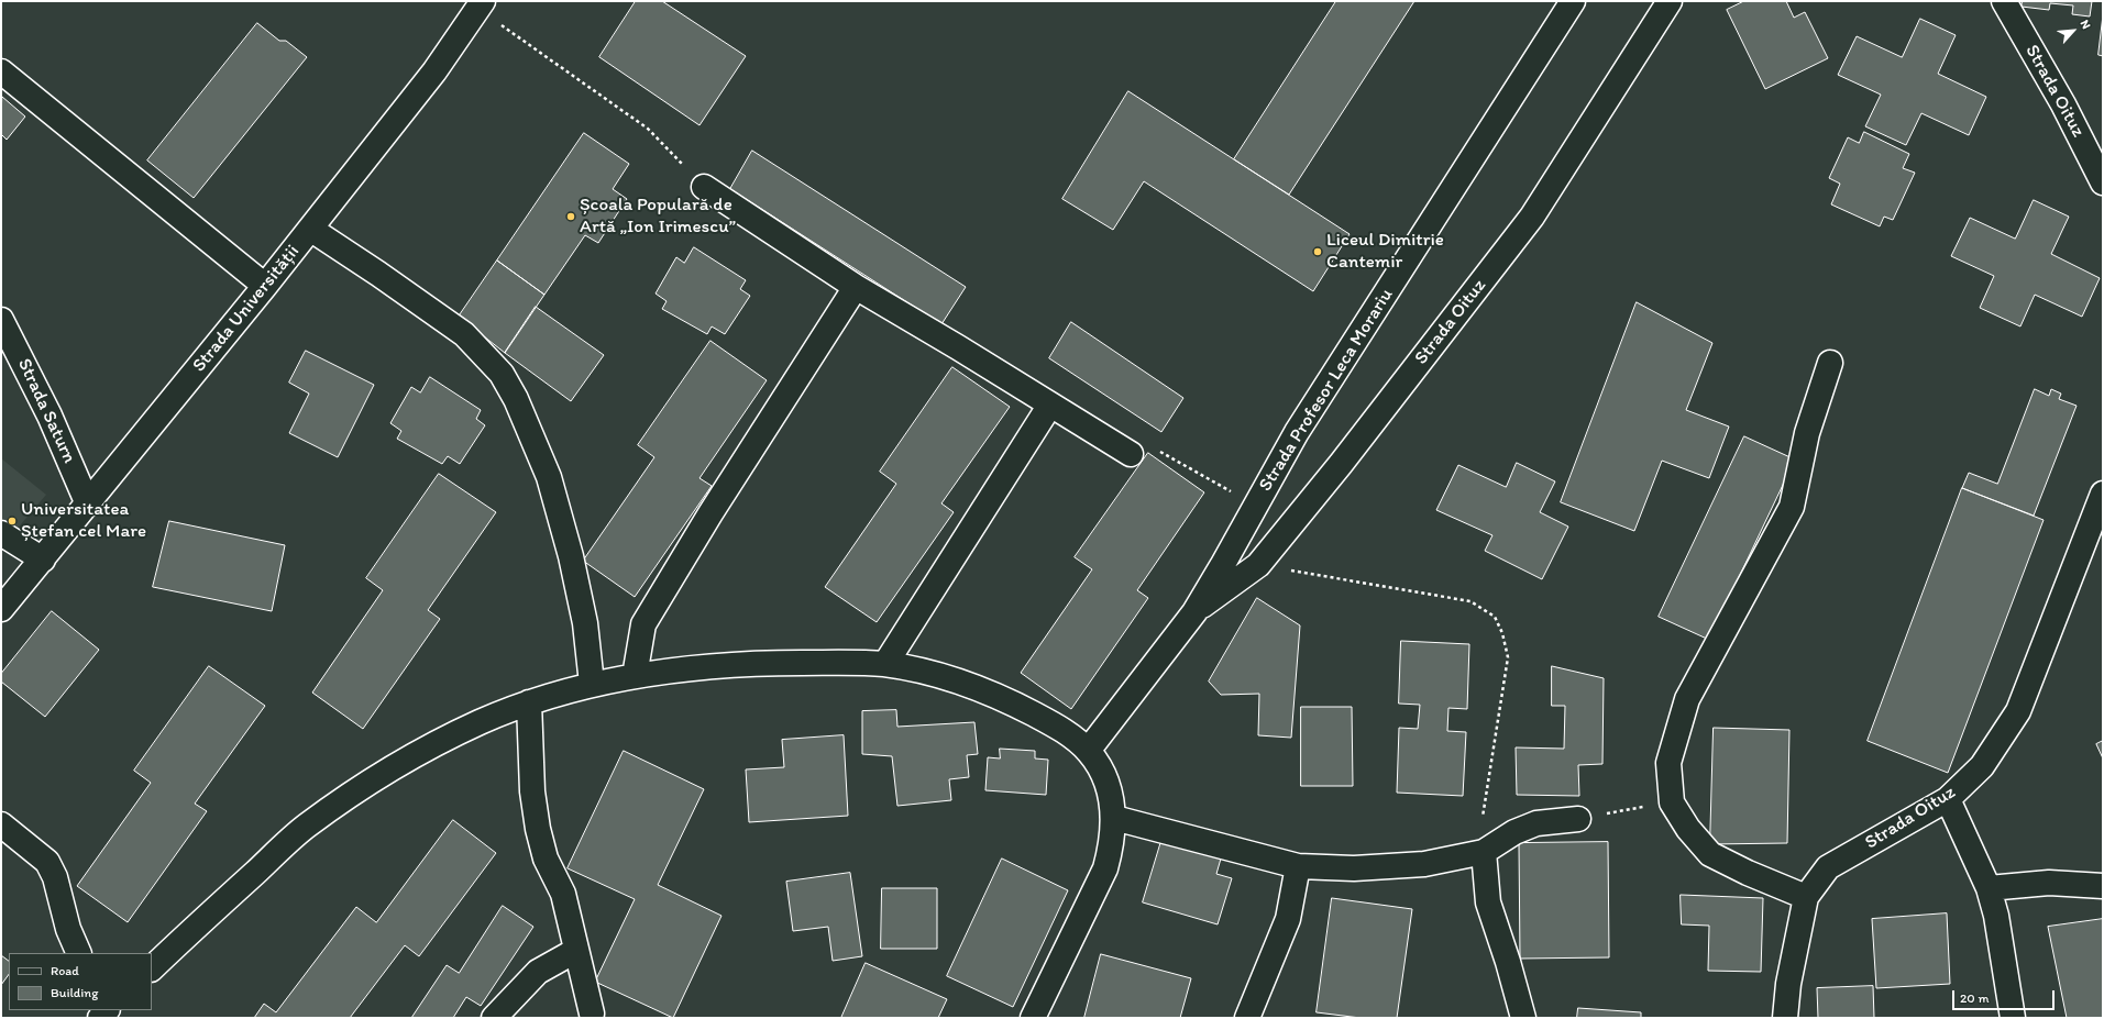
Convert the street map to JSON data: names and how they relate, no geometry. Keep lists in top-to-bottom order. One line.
{"streets":{"street":["Strada Oituz","Strada Universității","Strada Profesor Leca Morariu","Strada Saturn"]},"crossings":[["Strada Oituz","Strada Profesor Leca Morariu"],["Strada Universității","Strada Saturn"]],"places":["Școala Populară de Artă „Ion Irimescu”","Liceul Dimitrie Cantemir","Universitatea Ștefan cel Mare"],"legend":["Road","Building"],"scale_bar":"20 m","north":"top right"}
